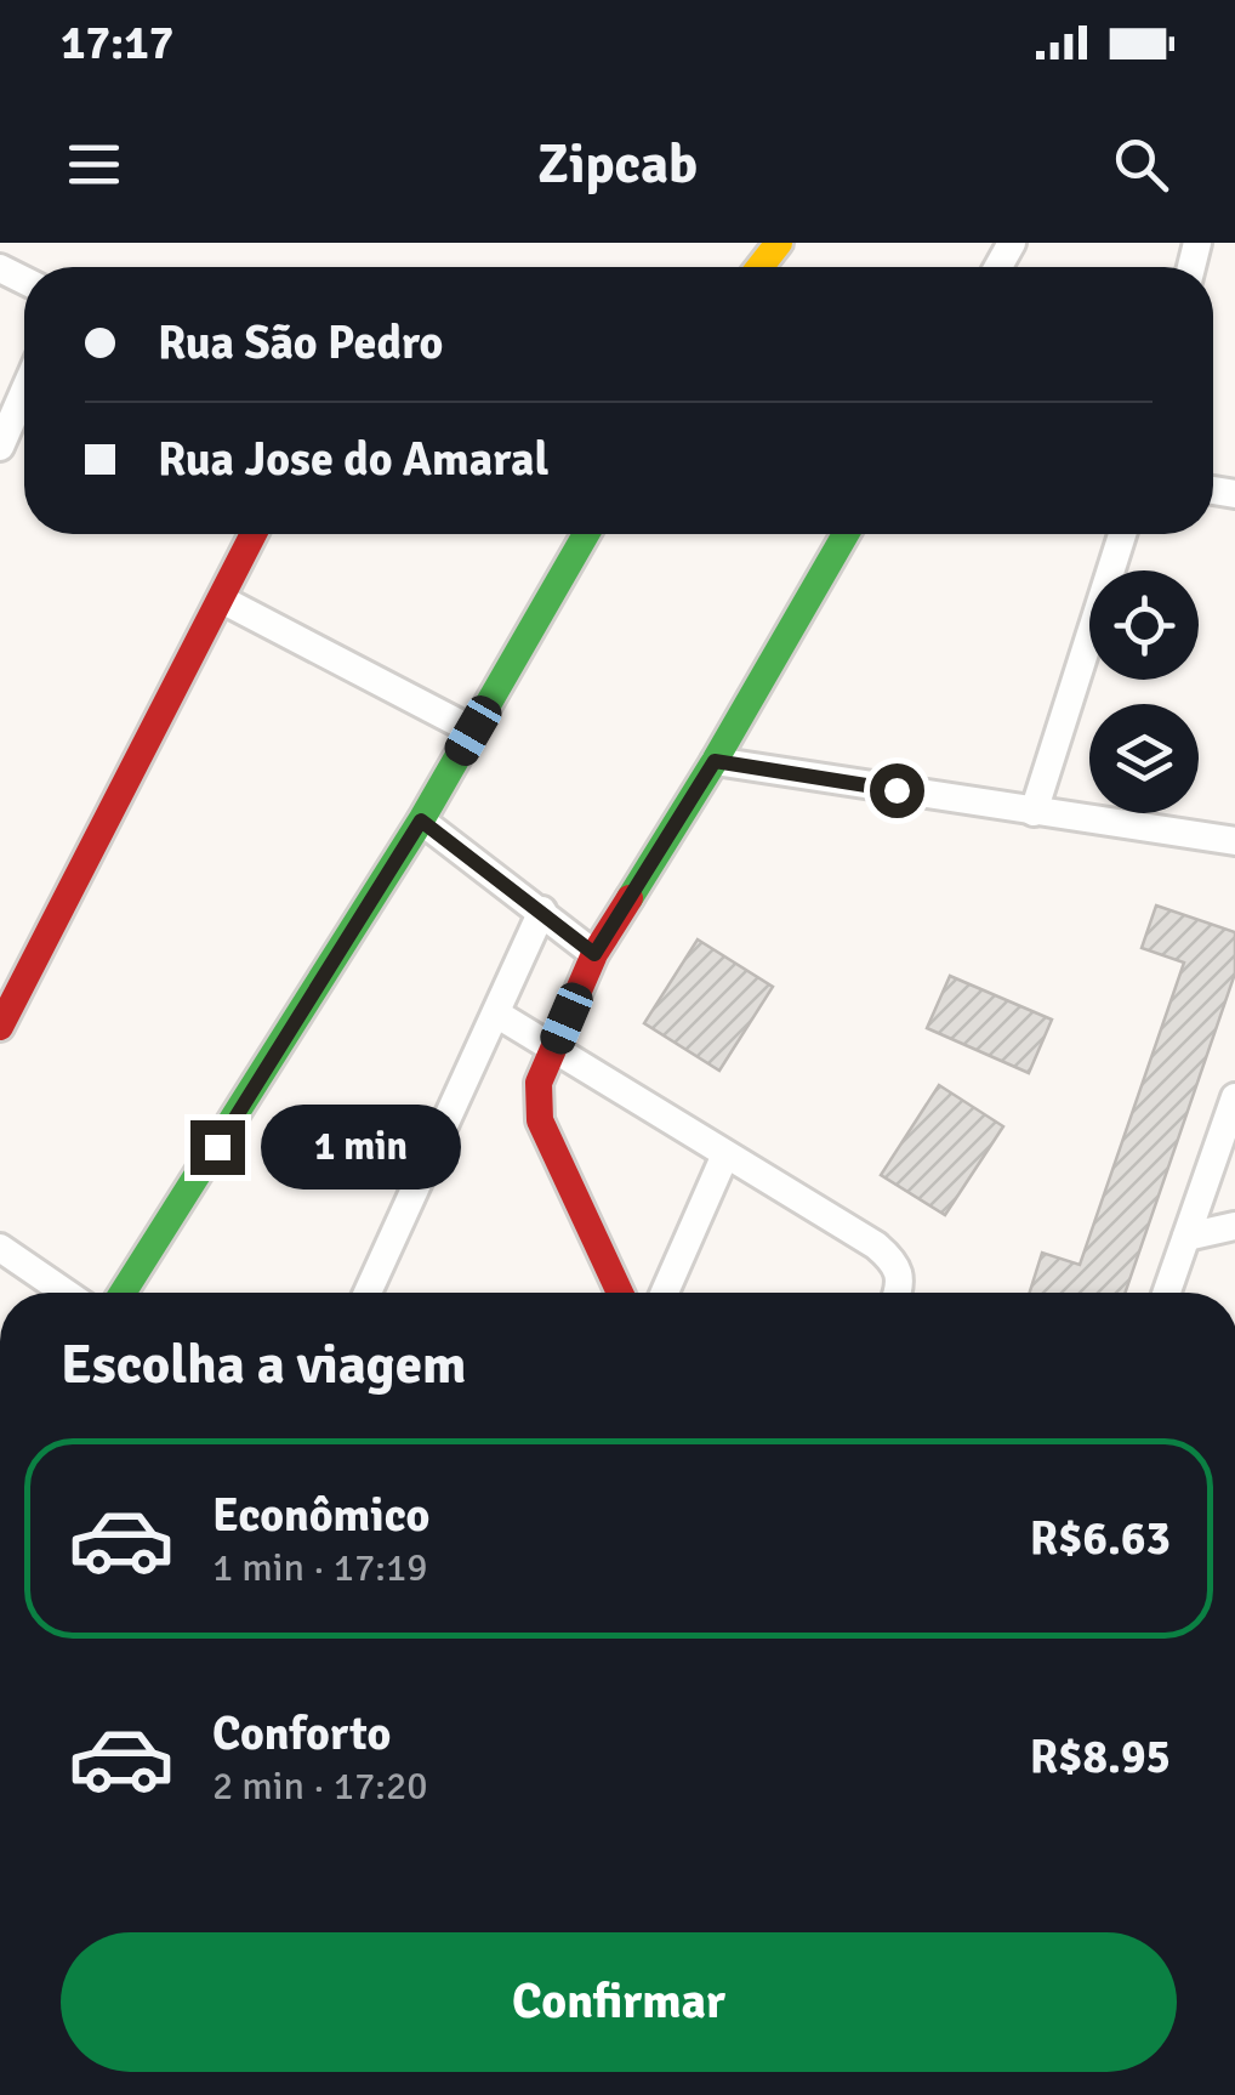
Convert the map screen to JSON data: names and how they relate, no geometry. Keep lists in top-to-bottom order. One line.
{"page":{"status":"17:17","header":"Zipcab","banner":["Rua São Pedro","Rua Jose do Amaral"],"bubble":"1 min","heading":"Escolha a viagem","list":[{"name":"Econômico","note":"1 min · 17:19","value":"R$6.63"},{"name":"Conforto","note":"2 min · 17:20","value":"R$8.95"}],"buttons":"Confirmar"}}
